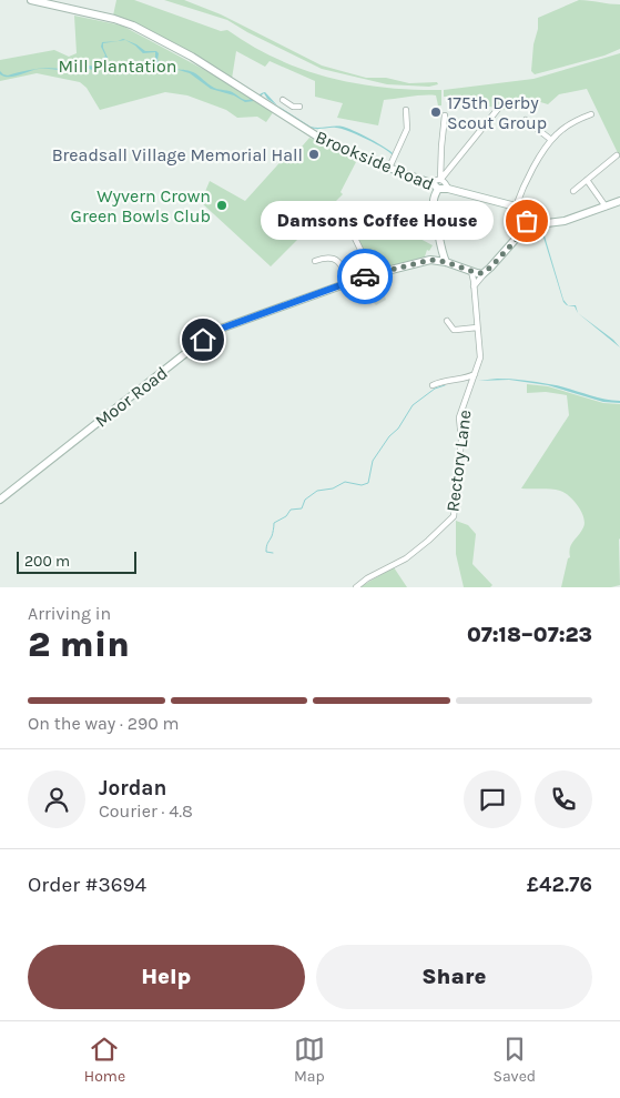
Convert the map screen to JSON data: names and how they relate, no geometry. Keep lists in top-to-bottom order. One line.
{"streets":{"street":["Brookside Road","Moor Road","Rectory Lane"]},"crossings":[["Moor Road","Rectory Lane"]],"parks":["Mill Plantation"],"places":["175th Derby Scout Group","Breadsall Village Memorial Hall","Wyvern Crown Green Bowls Club","Damsons Coffee House"],"scale_bar":"200 m","page":{"bubble":"Damsons Coffee House","scale":"200 m","heading":["2 min","Arriving in","07:18–07:23"],"panel":["Jordan","Courier · 4.8","Order #3694","£42.76"],"bar":"On the way · 290 m","buttons":["Help","Share"],"tabs":["Home","Map","Saved"]}}
